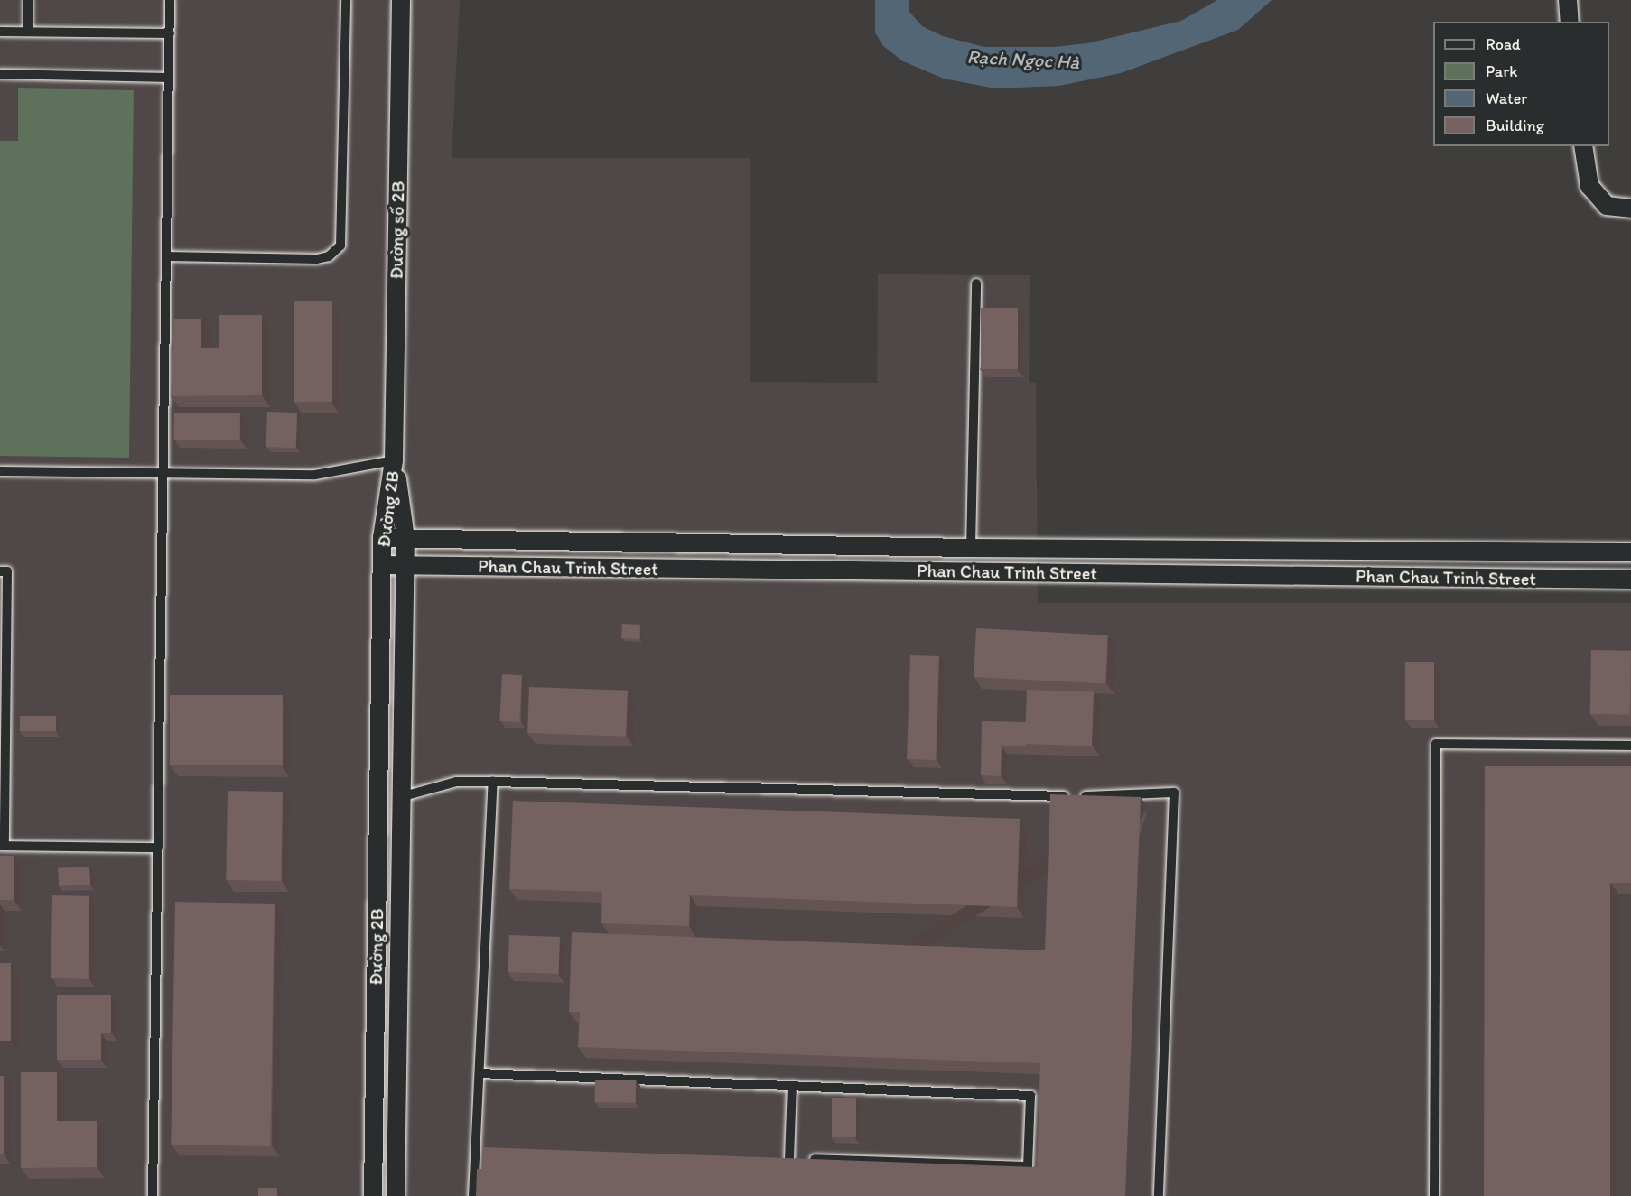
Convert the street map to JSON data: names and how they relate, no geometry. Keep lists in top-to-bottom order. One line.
{"streets":{"street":["Đường số 2B","Đường 2B","Phan Chau Trinh Street"]},"crossings":[["Đường số 2B","Đường 2B"],["Đường 2B","Phan Chau Trinh Street"]],"water":["Rạch Ngọc Hà"],"legend":["Road","Park","Water","Building"]}
